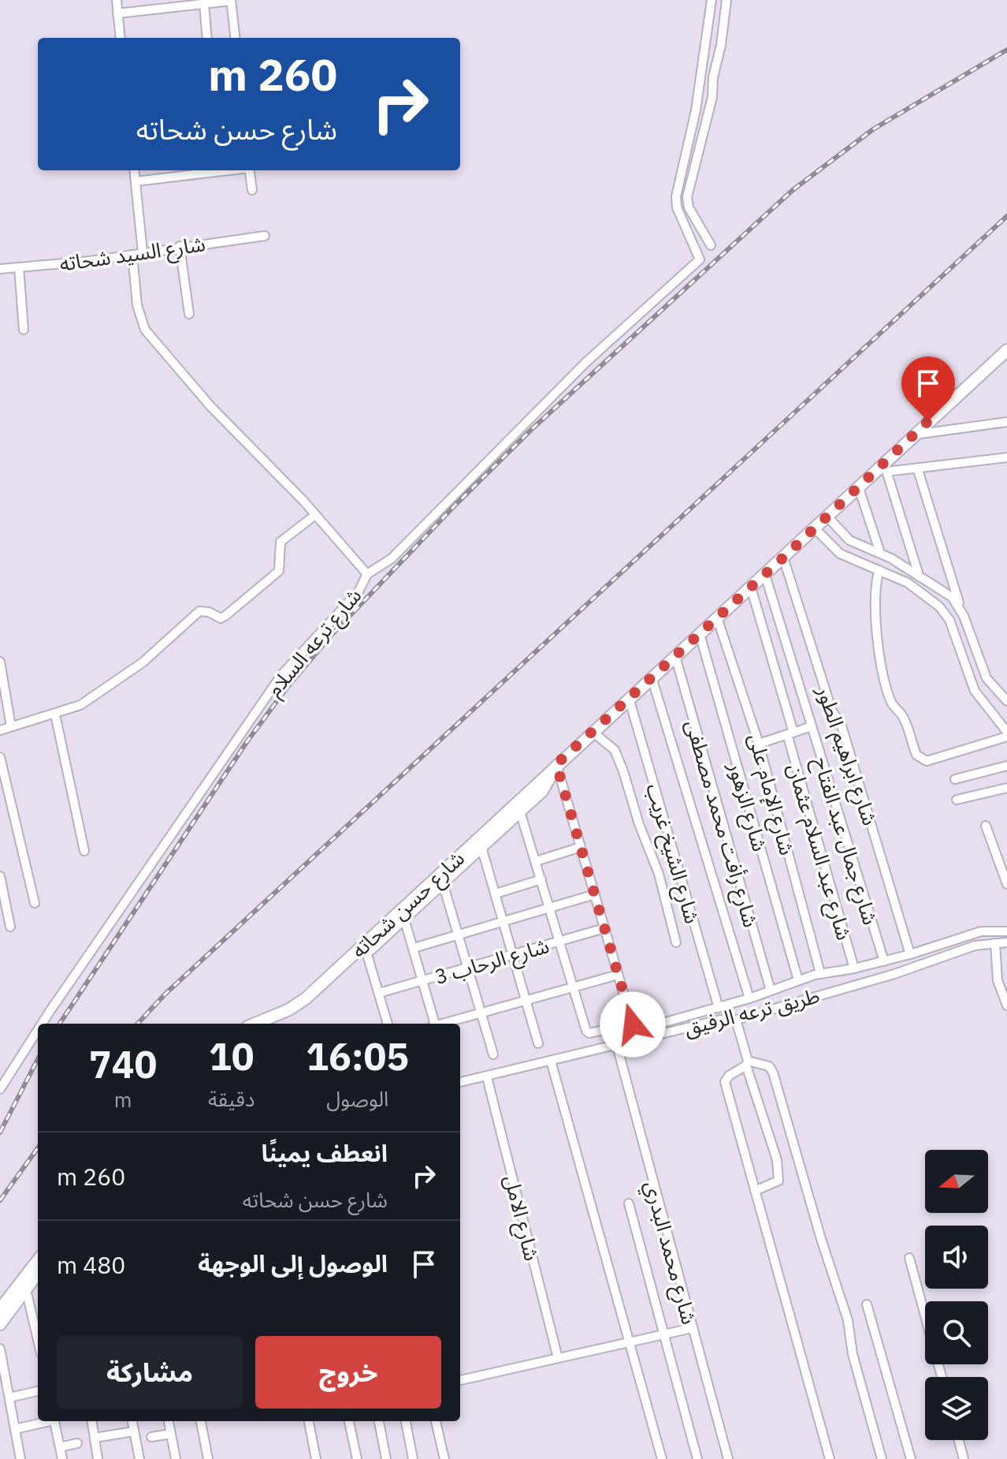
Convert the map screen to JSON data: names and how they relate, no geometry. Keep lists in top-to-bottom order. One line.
{"streets":{"main road":["شارع حسن شحاته"],"street":["شارع السيد شحاته","شارع ترعه السلام","شارع ابراهيم الطور","شارع الإمام على","شارع الزهور","شارع رأفت محمد مصطفى","شارع جمال عبد الفتاح","شارع عبد السلام عثمان","شارع الشيخ غريب","شارع الرحاب 3","طريق ترعه الرفيق","شارع الامل","شارع محمد البدري"]},"crossings":[["شارع ابراهيم الطور","شارع حسن شحاته"],["شارع ابراهيم الطور","طريق ترعه الرفيق"],["شارع الإمام على","شارع حسن شحاته"],["شارع الإمام على","طريق ترعه الرفيق"],["شارع الزهور","شارع حسن شحاته"],["شارع الزهور","طريق ترعه الرفيق"],["شارع رأفت محمد مصطفى","شارع حسن شحاته"],["شارع رأفت محمد مصطفى","طريق ترعه الرفيق"],["شارع جمال عبد الفتاح","شارع حسن شحاته"],["شارع جمال عبد الفتاح","طريق ترعه الرفيق"],["شارع عبد السلام عثمان","شارع حسن شحاته"],["شارع عبد السلام عثمان","طريق ترعه الرفيق"],["شارع الشيخ غريب","شارع حسن شحاته"],["شارع الشيخ غريب","طريق ترعه الرفيق"],["طريق ترعه الرفيق","شارع الامل"],["طريق ترعه الرفيق","شارع محمد البدري"]],"north":"left","page":{"turn":["260 m","شارع حسن شحاته"],"eta":["16:05","الوصول","10","دقيقة","740","m"],"list":[{"name":"انعطف يمينًا","note":"شارع حسن شحاته","value":"260 m"},{"name":"الوصول إلى الوجهة","value":"480 m"}],"buttons":["خروج","مشاركة"]}}
